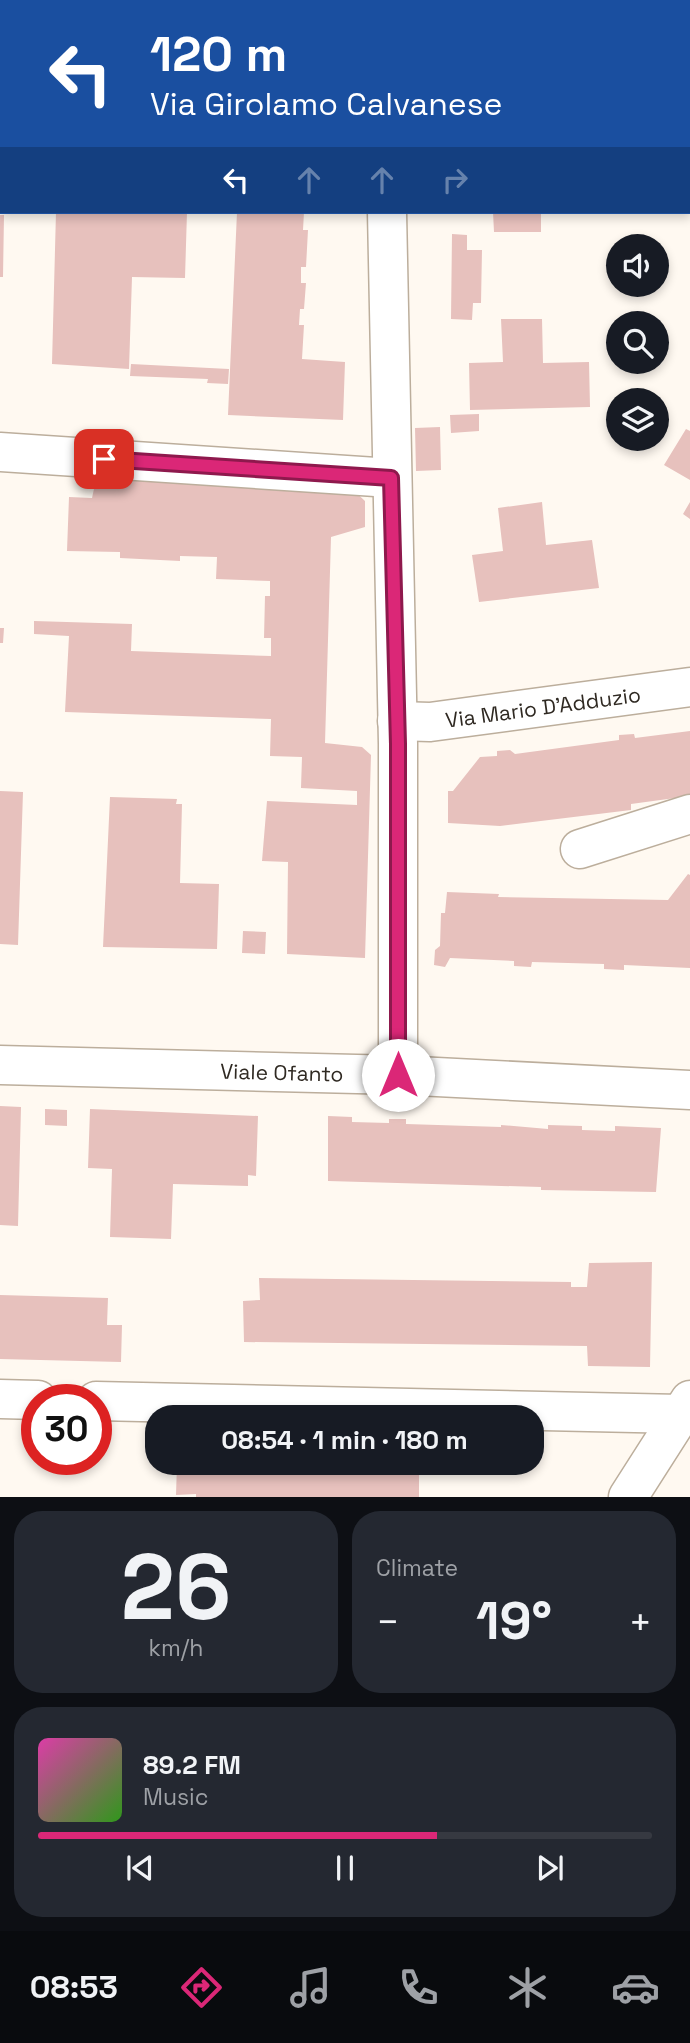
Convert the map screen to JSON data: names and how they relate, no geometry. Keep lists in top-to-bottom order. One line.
{"streets":{"street":["Via Mario D'Adduzio","Viale Ofanto"]},"page":{"turn":["120 m","Via Girolamo Calvanese"],"limit":"30","trip":"08:54 · 1 min · 180 m","tile":[["26","km/h"],"Climate"],"heat":["−","19°","+"],"song":["89.2 FM","Music"],"tabs":"08:53"}}
